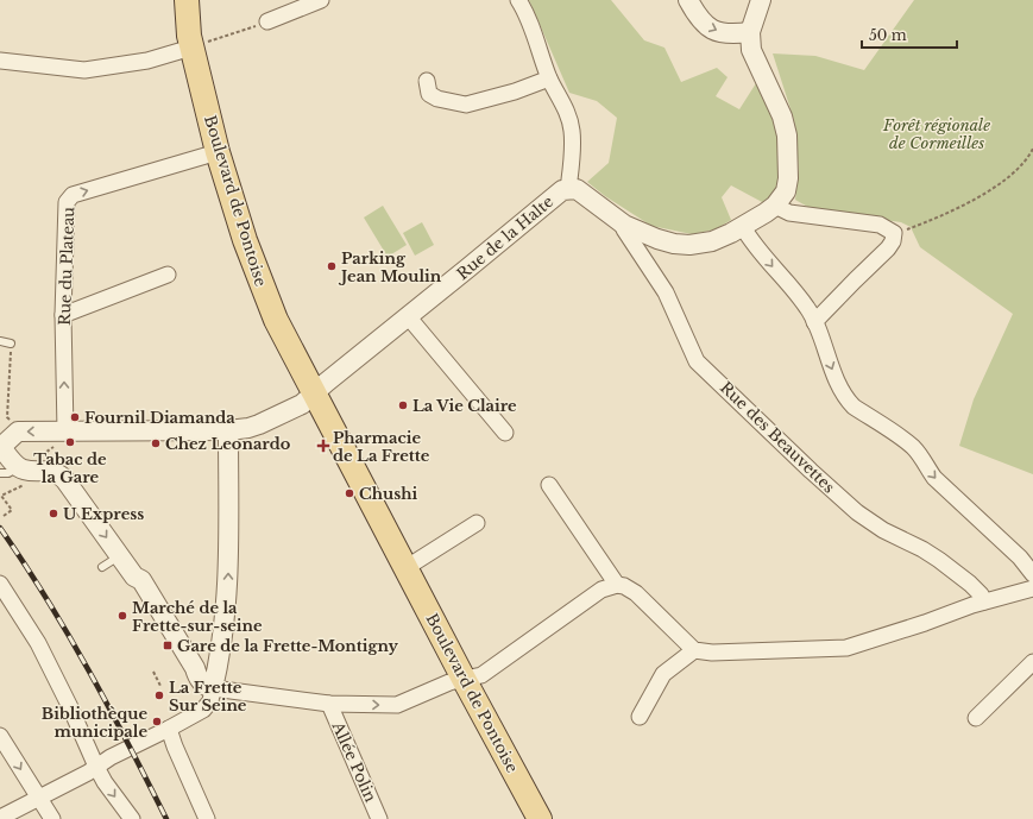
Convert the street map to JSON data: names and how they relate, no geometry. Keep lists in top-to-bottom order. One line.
{"streets":{"main road":["Boulevard de Pontoise"],"street":["Rue de la Halte","Rue du Plateau","Rue des Beauvettes","Allée Polin"]},"crossings":[["Boulevard de Pontoise","Rue de la Halte"],["Boulevard de Pontoise","Rue du Plateau"],["Rue de la Halte","Rue du Plateau"],["Rue de la Halte","Rue des Beauvettes"]],"one_way":["Rue du Plateau"],"parks":["Forêt régionale de Cormeilles"],"places":{"other":["Parking Jean Moulin","La Vie Claire","Fournil Diamanda","Tabac de la Gare","Chez Leonardo","Chushi","U Express","Marché de la Frette-sur-seine","La Frette Sur Seine","Bibliothèque municipale"],"health":["Pharmacie de La Frette"],"transit":["Gare de la Frette-Montigny"]},"scale_bar":"50 m"}
